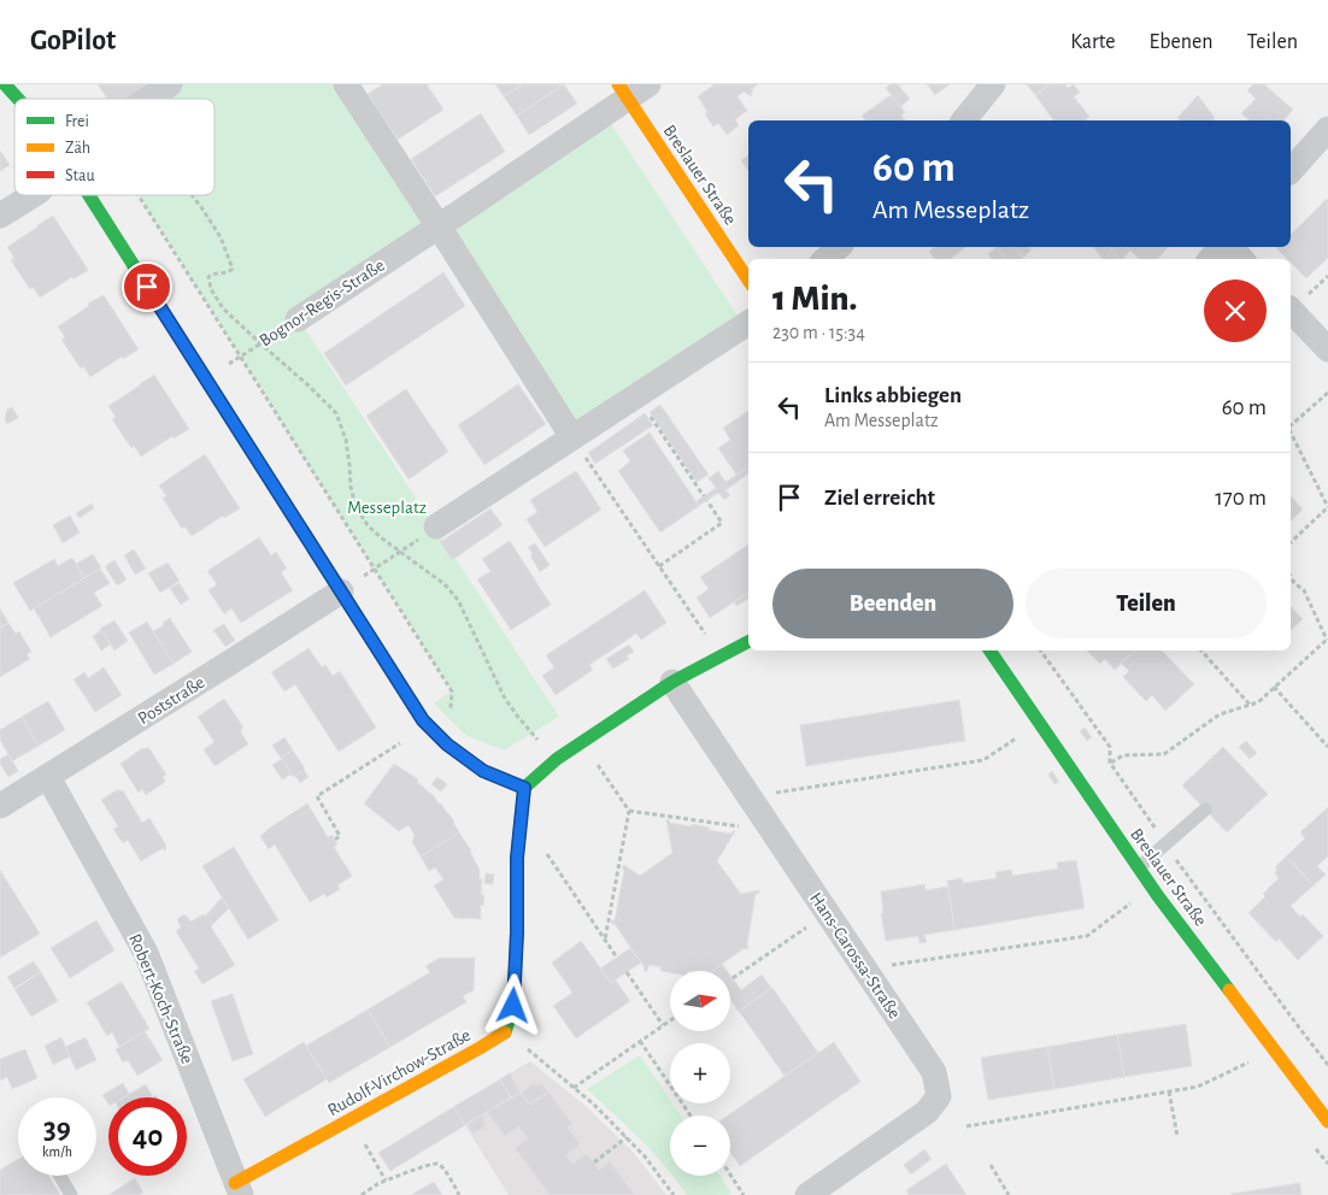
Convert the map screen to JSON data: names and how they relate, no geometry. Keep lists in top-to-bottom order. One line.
{"streets":{"street":["Breslauer Straße","Bognor-Regis-Straße","Poststraße","Hans-Carossa-Straße","Robert-Koch-Straße","Rudolf-Virchow-Straße"]},"crossings":[["Breslauer Straße","Bognor-Regis-Straße"],["Poststraße","Robert-Koch-Straße"],["Robert-Koch-Straße","Rudolf-Virchow-Straße"]],"parks":["Messeplatz"],"legend":["Frei","Zäh","Stau"],"north":"right","page":{"header":"GoPilot","nav":["Karte","Ebenen","Teilen"],"turn":["60 m","Am Messeplatz"],"heading":["1 Min.","230 m · 15:34"],"list":[{"name":"Links abbiegen","note":"Am Messeplatz","value":"60 m"},{"name":"Ziel erreicht","value":"170 m"}],"buttons":["Beenden","Teilen"],"map_buttons":["+","−"],"speed":"39 km/h","limit":"40"}}
